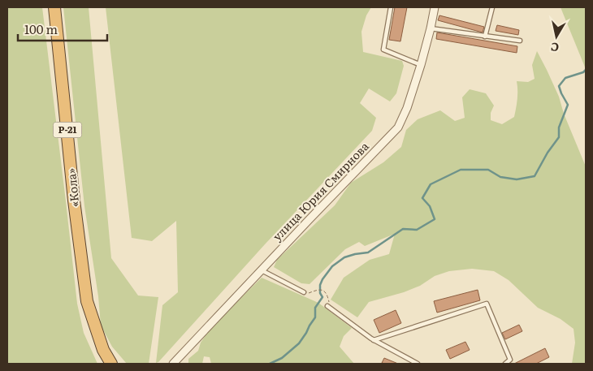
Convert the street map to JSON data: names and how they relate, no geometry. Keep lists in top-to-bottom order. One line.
{"streets":{"highway":["Р-21","«Кола»"],"street":["улица Юрия Смирнова"]},"scale_bar":"100 m","north":"bottom"}
